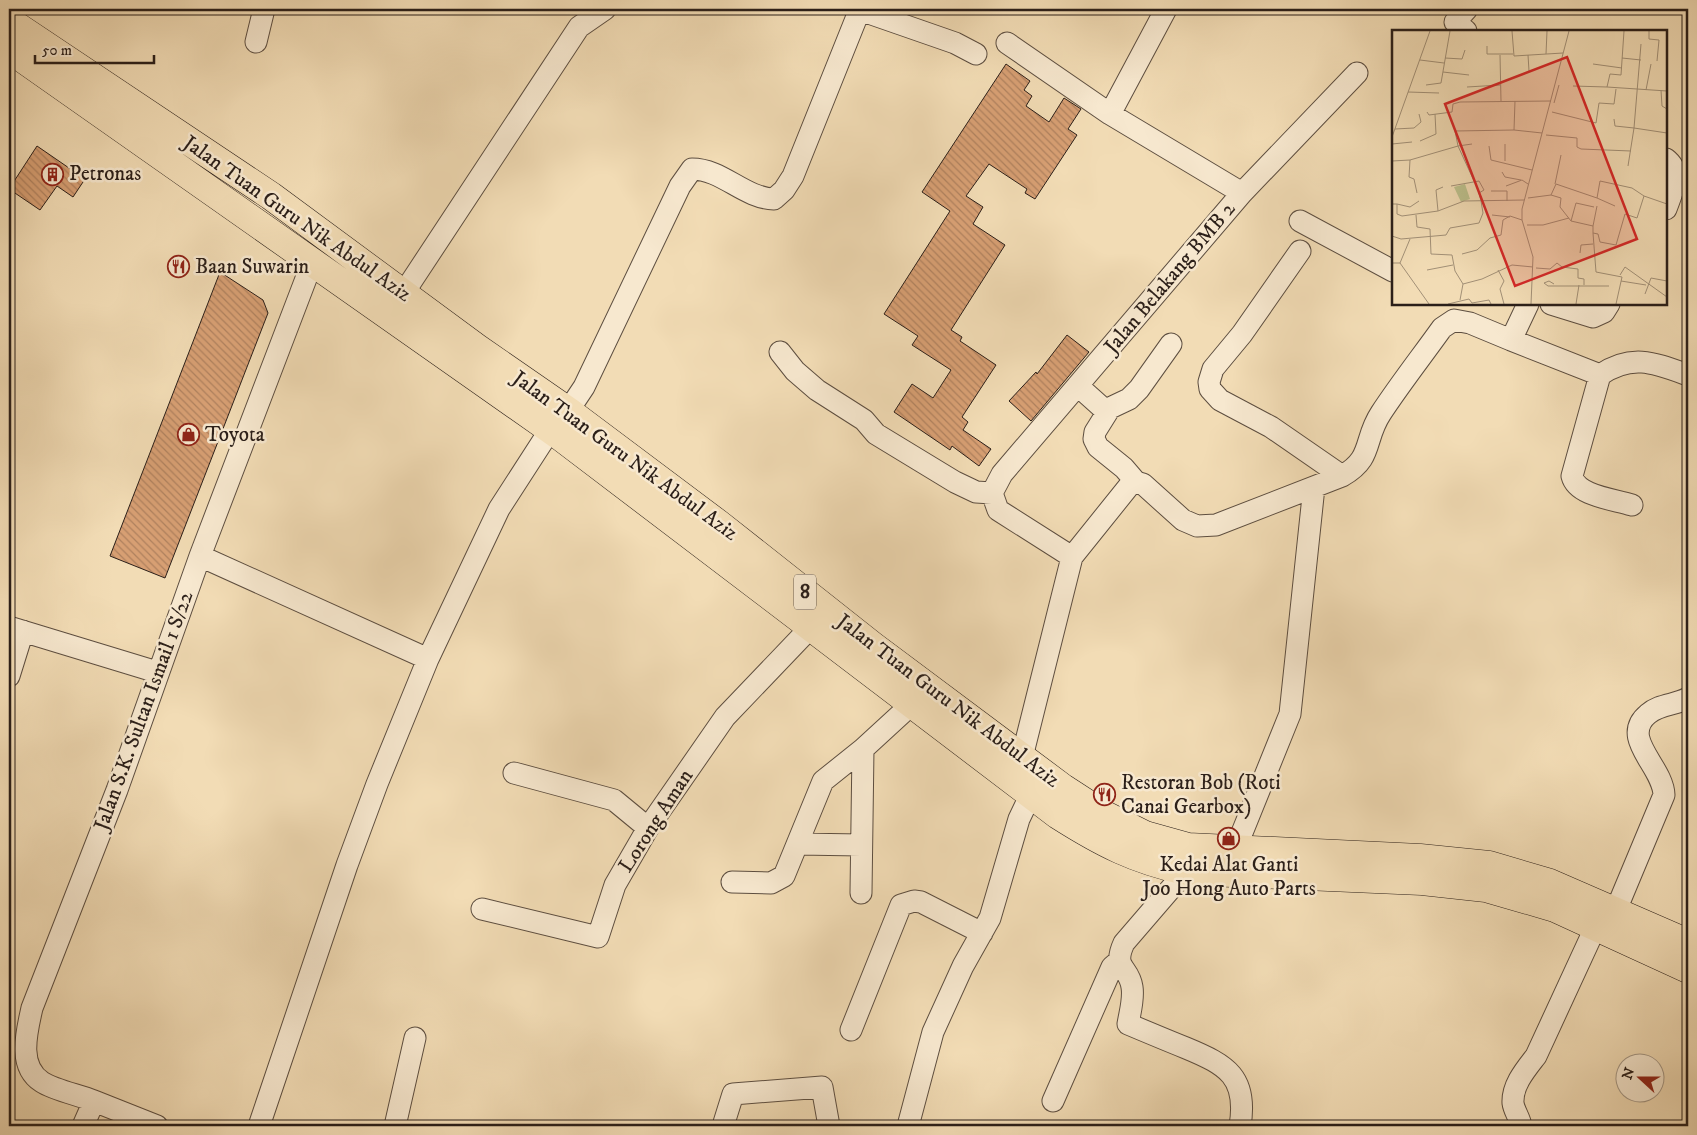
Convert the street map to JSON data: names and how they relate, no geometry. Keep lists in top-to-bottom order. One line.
{"streets":{"main road":["Jalan Tuan Guru Nik Abdul Aziz","8"],"street":["Jalan Belakang BMB 2","Jalan S.K. Sultan Ismail 1 S/22","Lorong Aman"]},"crossings":[["Jalan Tuan Guru Nik Abdul Aziz","Jalan S.K. Sultan Ismail 1 S/22"],["Jalan Tuan Guru Nik Abdul Aziz","Lorong Aman"]],"places":{"building":["Petronas"],"restaurant":["Baan Suwarin","Restoran Bob (Roti Canai Gearbox)"],"shop":["Toyota","Kedai Alat Ganti Joo Hong Auto Parts"]},"scale_bar":"50 m","north":"left"}
